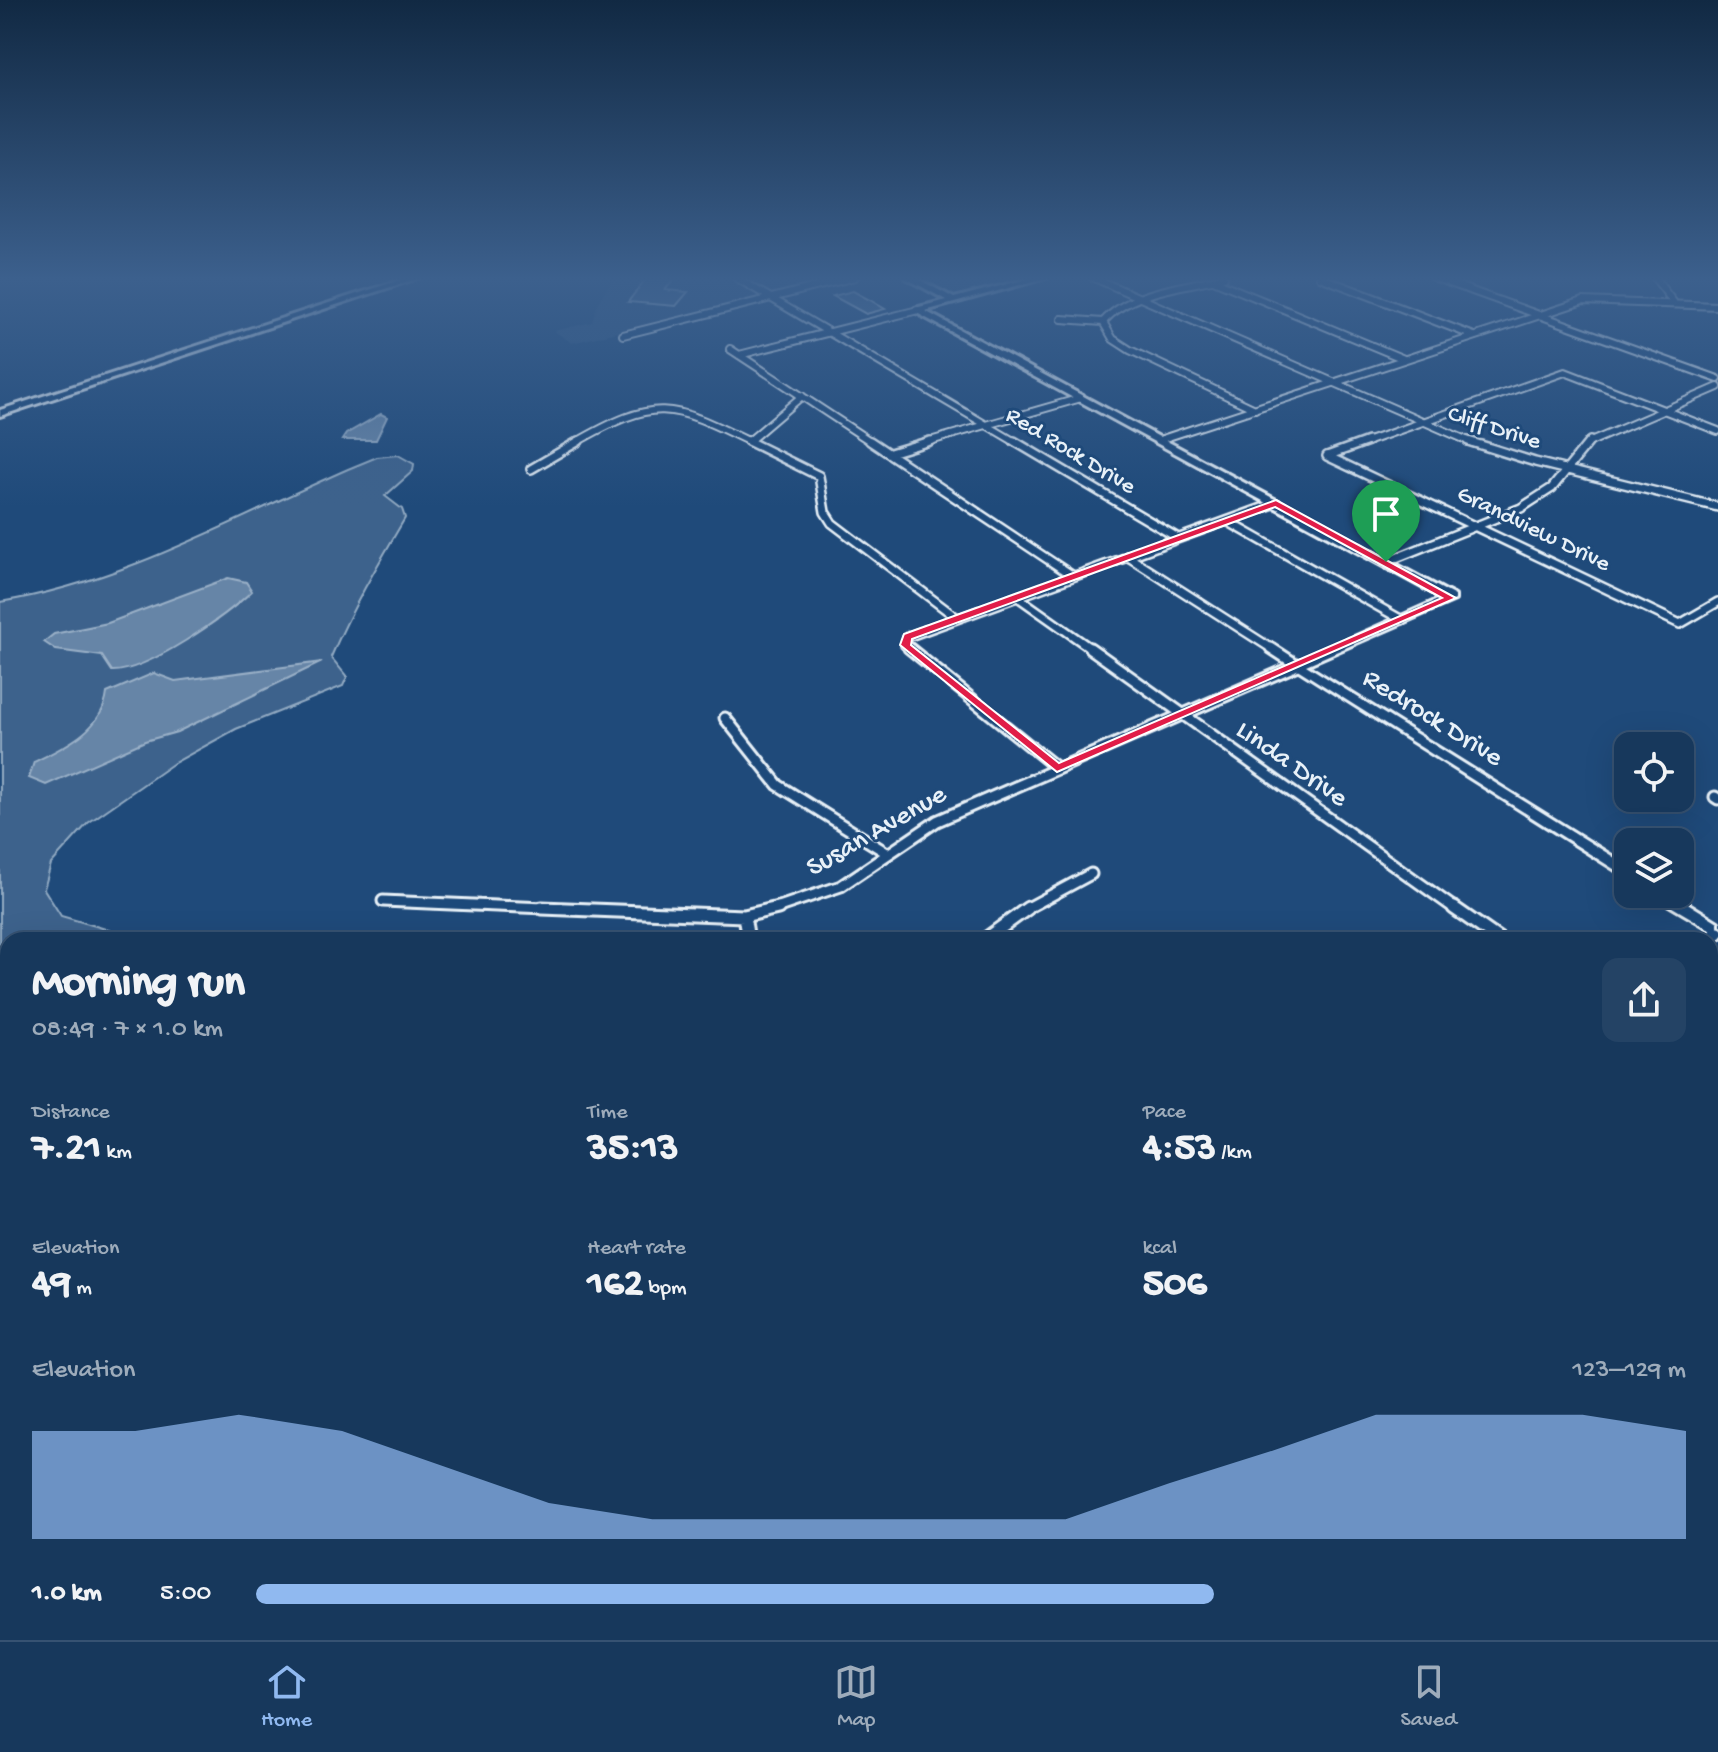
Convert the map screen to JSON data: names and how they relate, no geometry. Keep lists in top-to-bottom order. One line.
{"streets":{"main road":["Redrock Drive","Susan Avenue"],"street":["Cliff Drive","Red Rock Drive","Grandview Drive","Linda Drive"]},"crossings":[["Cliff Drive","Grandview Drive"],["Redrock Drive","Susan Avenue"],["Linda Drive","Susan Avenue"]],"page":{"heading":["Morning run","08:49 · 7 × 1.0 km"],"stats":[["Distance","7.21 km"],["Time","35:13"],["Pace","4:53 /km"],["Elevation","49 m"],["Heart rate","162 bpm"],["kcal","506"]],"chart":["Elevation","123–129 m"],"list":[{"name":"1.0 km","note":"5:00"}],"tabs":["Home","Map","Saved"]}}
